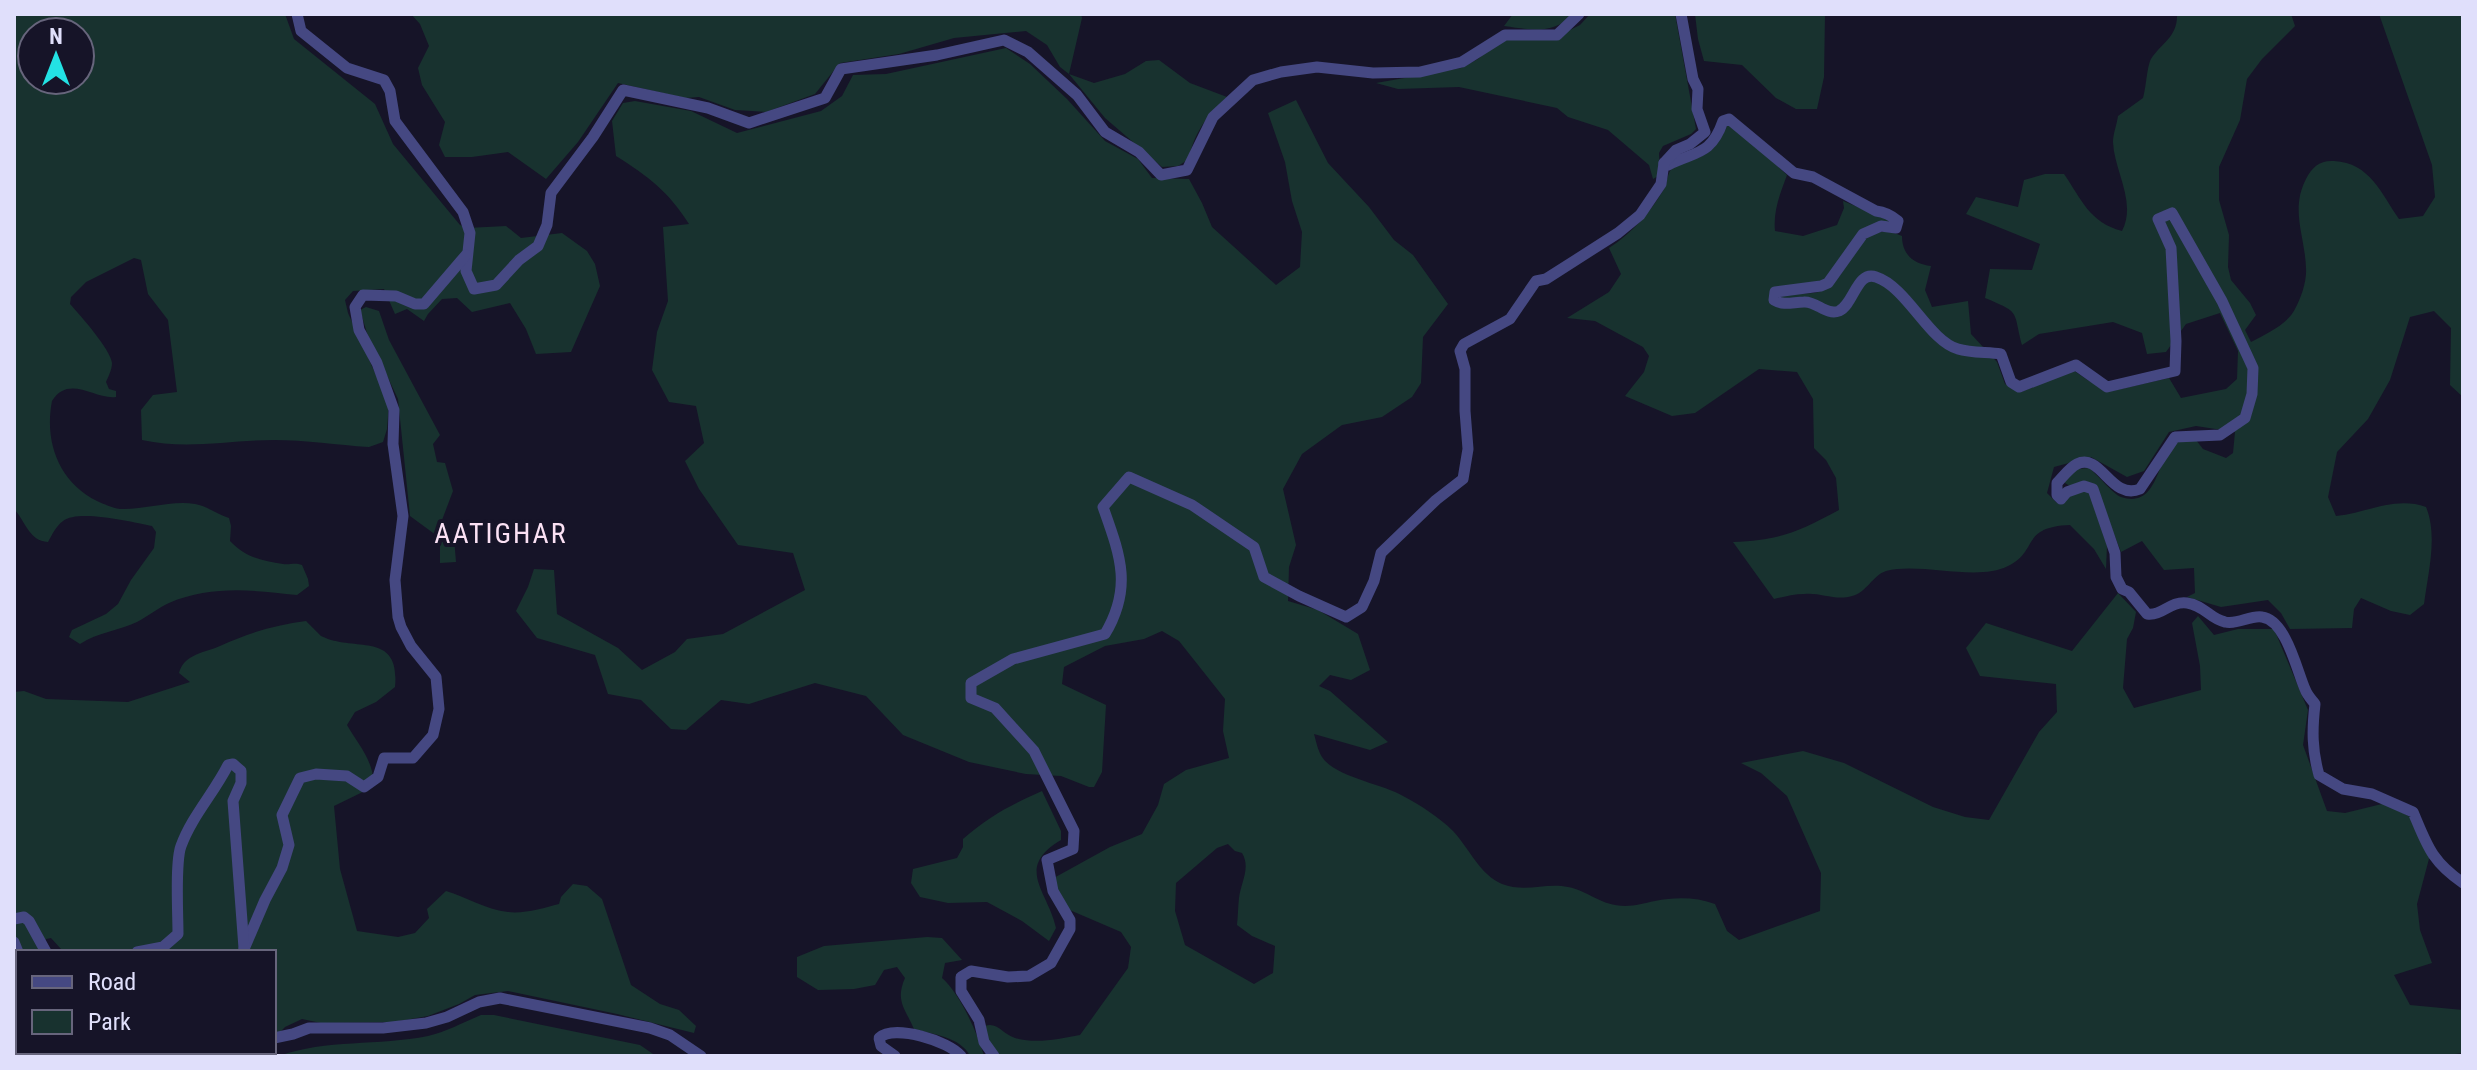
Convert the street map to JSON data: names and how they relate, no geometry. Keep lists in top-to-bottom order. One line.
{"districts":["AATIGHAR"],"legend":["Road","Park"],"north":"top"}
